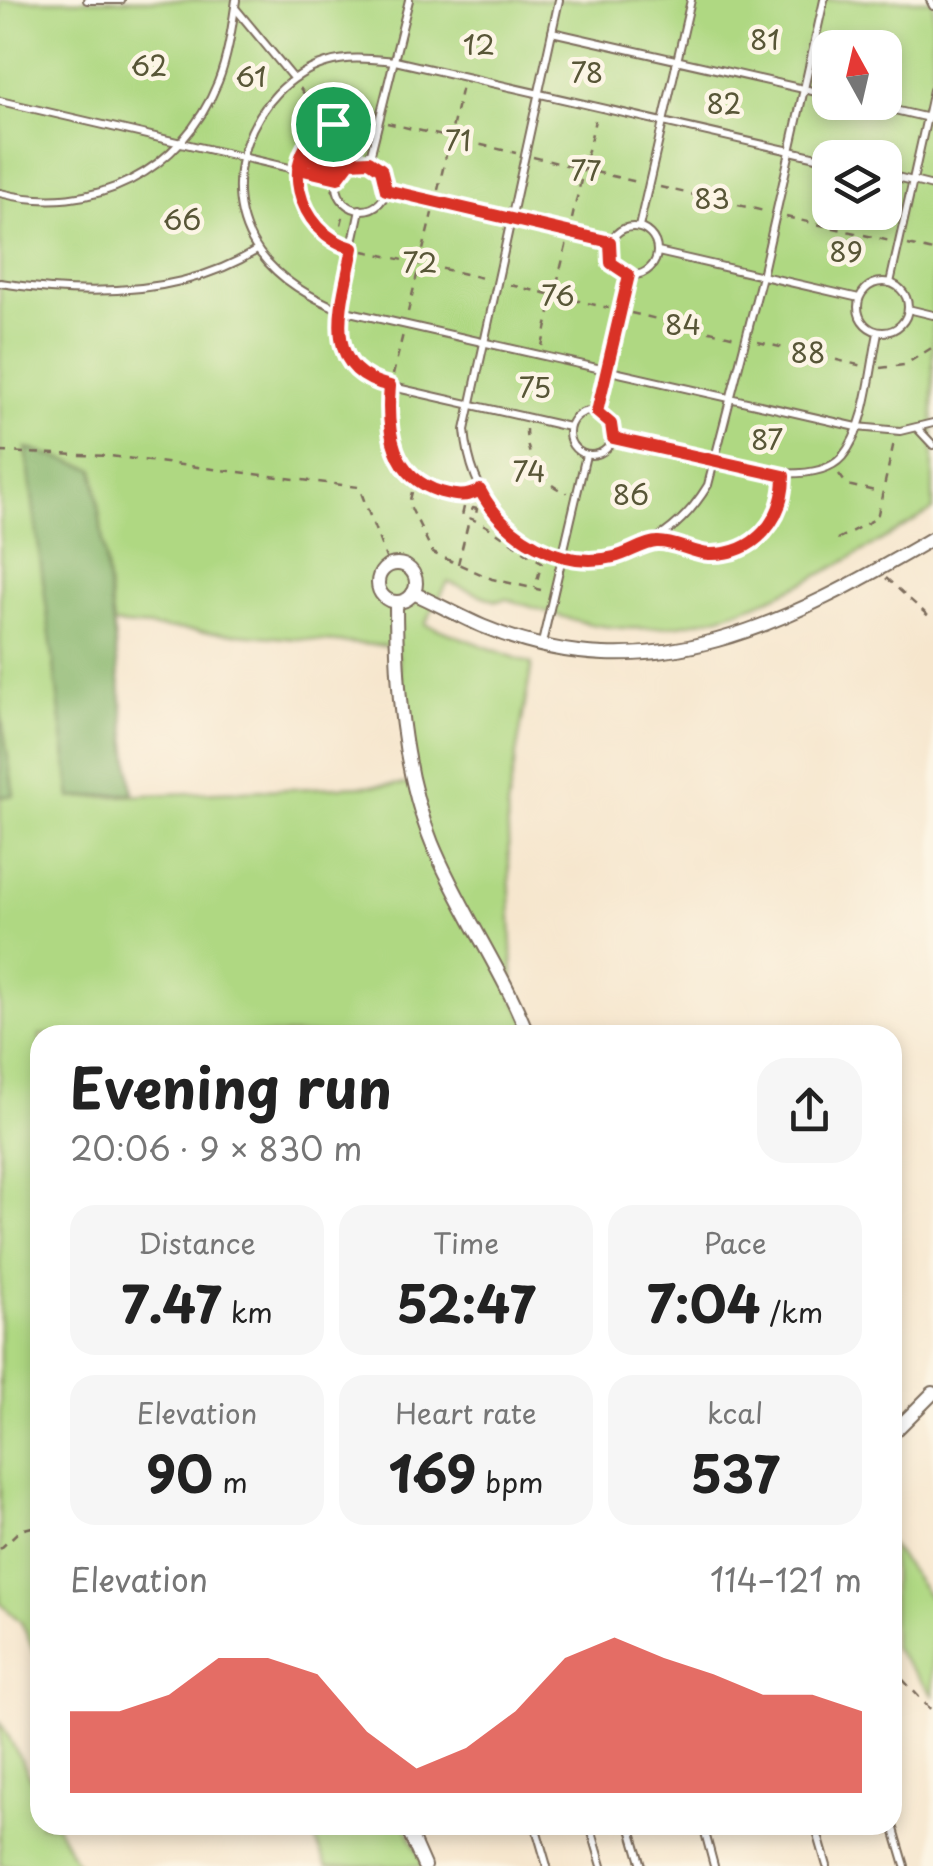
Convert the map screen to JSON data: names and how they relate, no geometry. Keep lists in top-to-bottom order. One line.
{"parks":["81","12","62","78","61","82","71","77","83","66","89","72","76","84","88","75","87","74","86"],"north":"top","page":{"heading":["Evening run","20:06 · 9 × 830 m"],"stats":[["Distance","7.47 km"],["Time","52:47"],["Pace","7:04 /km"],["Elevation","90 m"],["Heart rate","169 bpm"],["kcal","537"]],"chart":["Elevation","114–121 m"]}}
